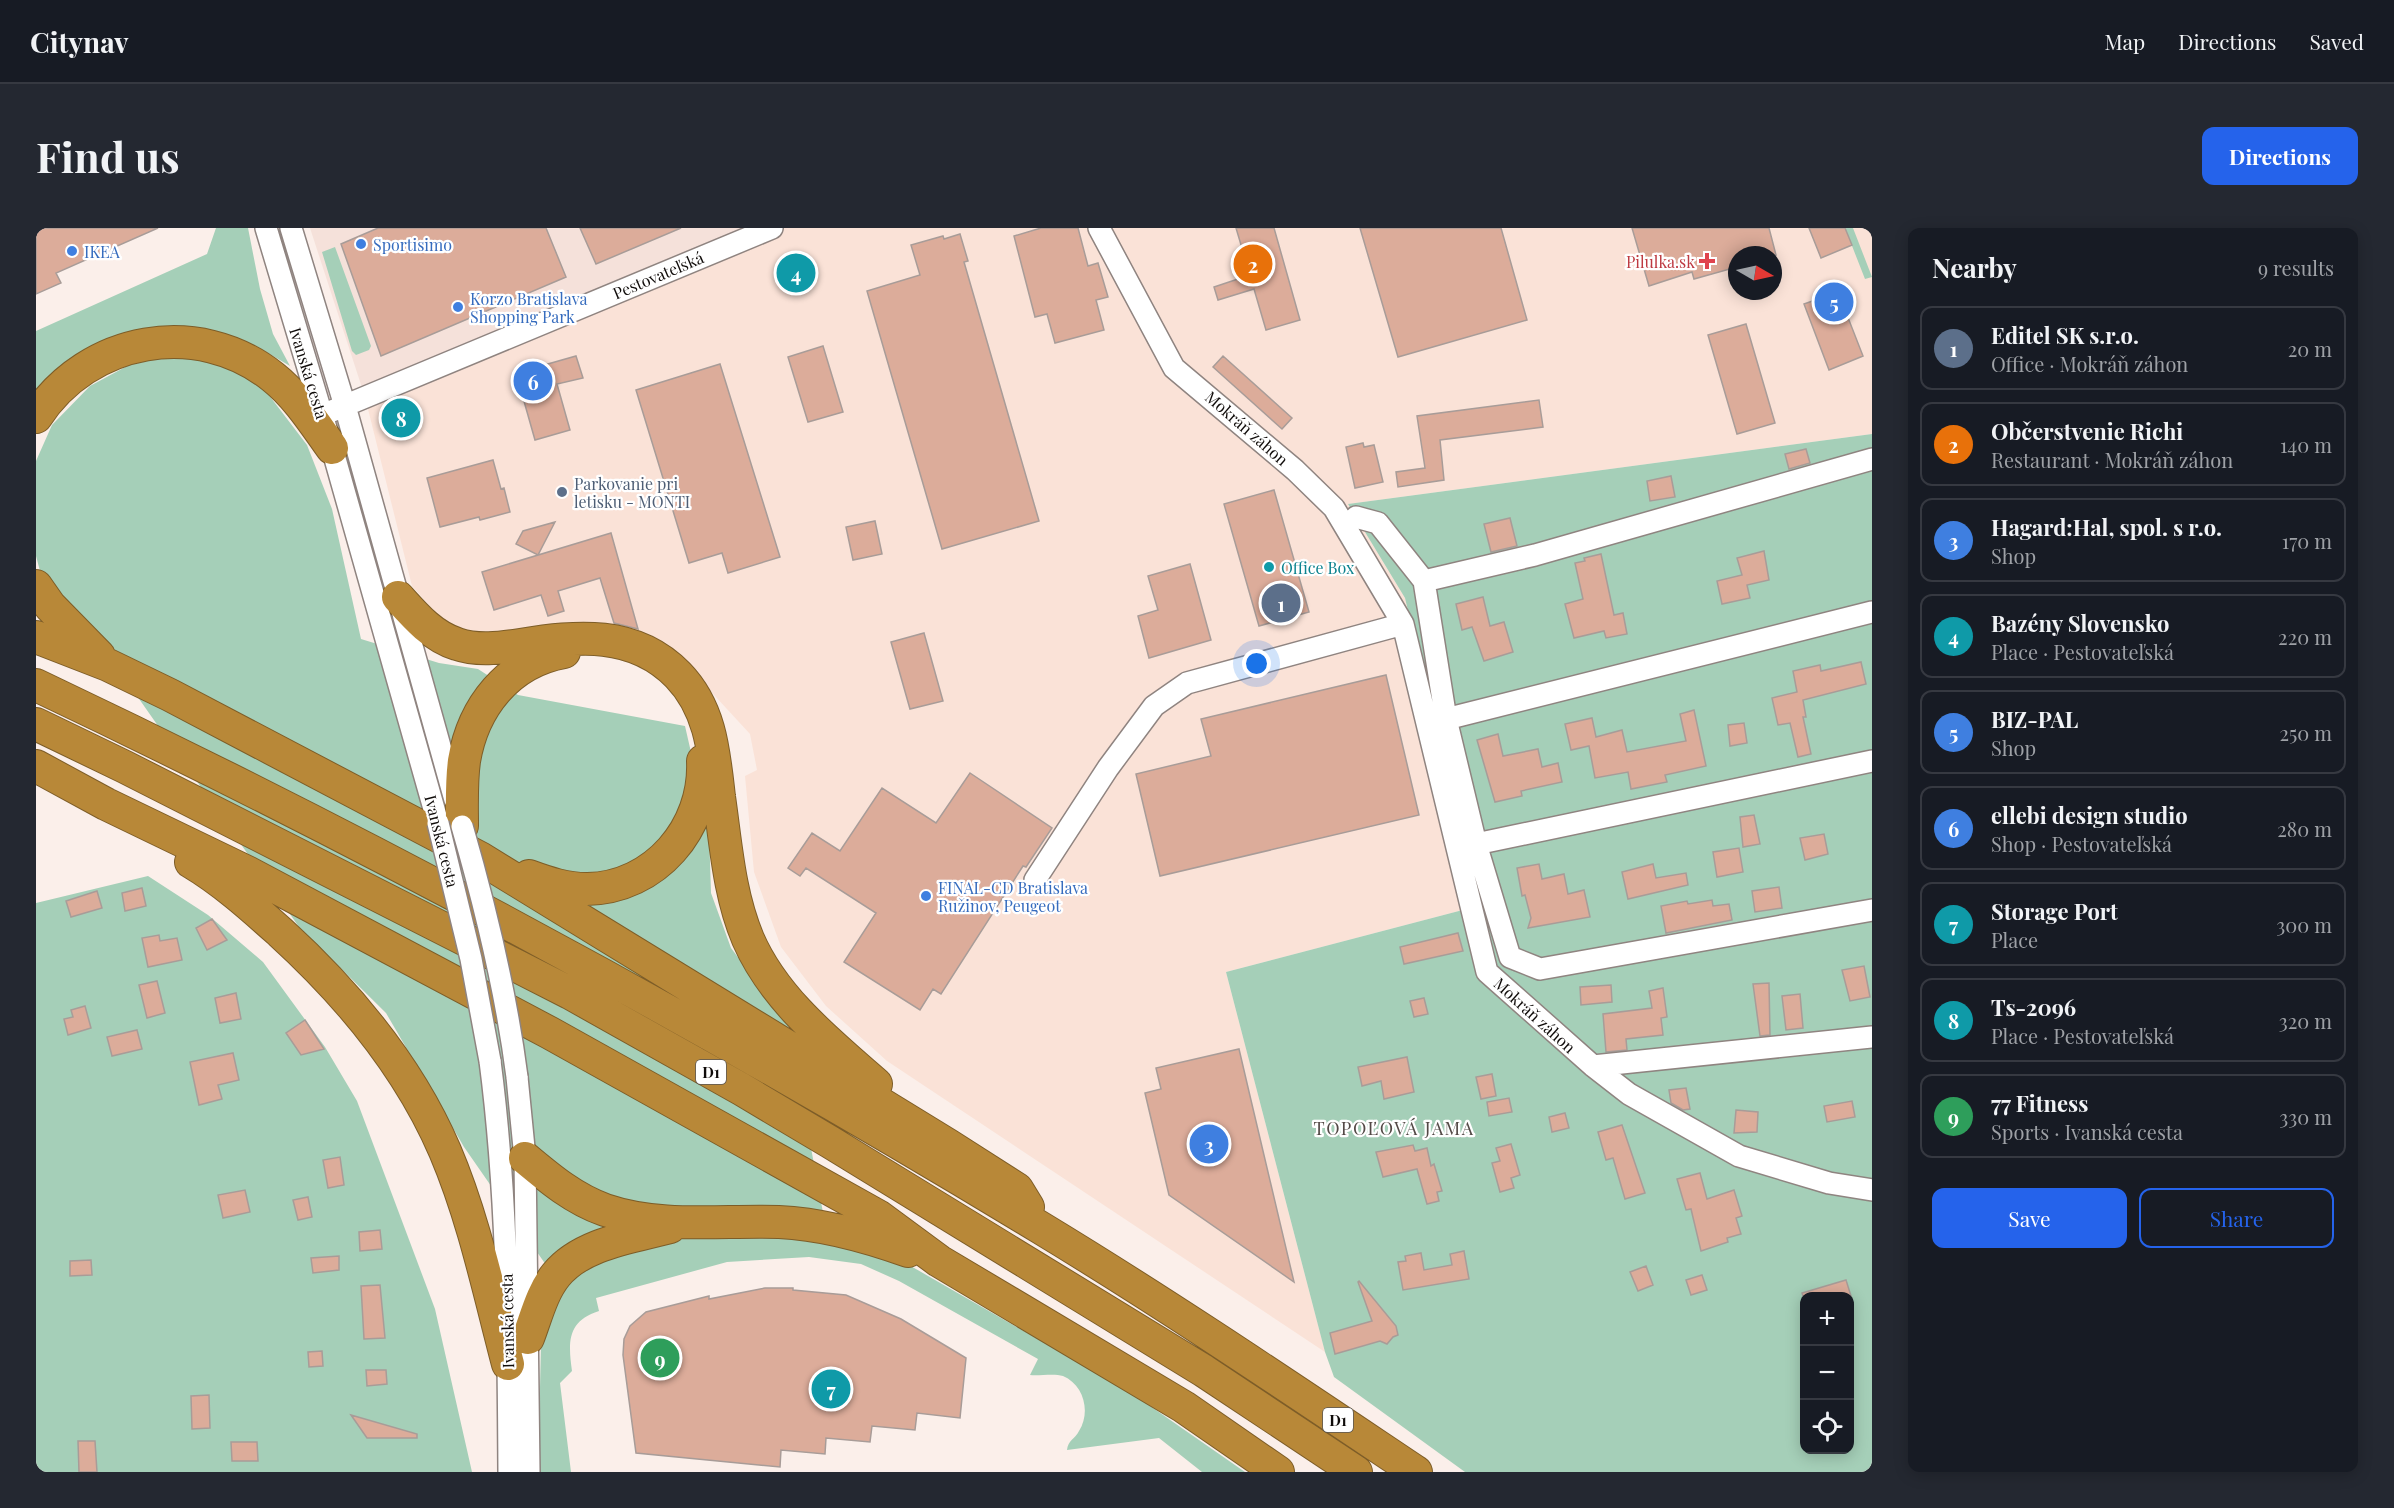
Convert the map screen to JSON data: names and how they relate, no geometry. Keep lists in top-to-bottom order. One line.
{"streets":{"highway":["D1"],"street":["Pestovateľská","Ivanská cesta","Mokráň záhon"]},"crossings":[["Pestovateľská","Ivanská cesta"]],"districts":["TOPOĽOVÁ JAMA"],"places":{"other":["Sportisimo","IKEA","Korzo Bratislava Shopping Park","Parkovanie pri letisku - MONTI","Office Box","FINAL-CD Bratislava Ružinov, Peugeot"],"health":["Pilulka.sk"]},"north":"right","page":{"header":"Citynav","nav":["Map","Directions","Saved"],"buttons":["Directions",["Save","Share"]],"title":"Find us","heading":["Nearby","9 results"],"pins":["2","4","5","6","8","1","3","9","7"],"list":[{"mark":"1","name":"Editel SK s.r.o.","note":"Office · Mokráň záhon","value":"20 m"},{"mark":"2","name":"Občerstvenie Richi","note":"Restaurant · Mokráň záhon","value":"140 m"},{"mark":"3","name":"Hagard:Hal, spol. s r.o.","note":"Shop","value":"170 m"},{"mark":"4","name":"Bazény Slovensko","note":"Place · Pestovateľská","value":"220 m"},{"mark":"5","name":"BIZ-PAL","note":"Shop","value":"250 m"},{"mark":"6","name":"ellebi design studio","note":"Shop · Pestovateľská","value":"280 m"},{"mark":"7","name":"Storage Port","note":"Place","value":"300 m"},{"mark":"8","name":"Ts-2096","note":"Place · Pestovateľská","value":"320 m"},{"mark":"9","name":"77 Fitness","note":"Sports · Ivanská cesta","value":"330 m"}],"map_buttons":["+","−"]}}
